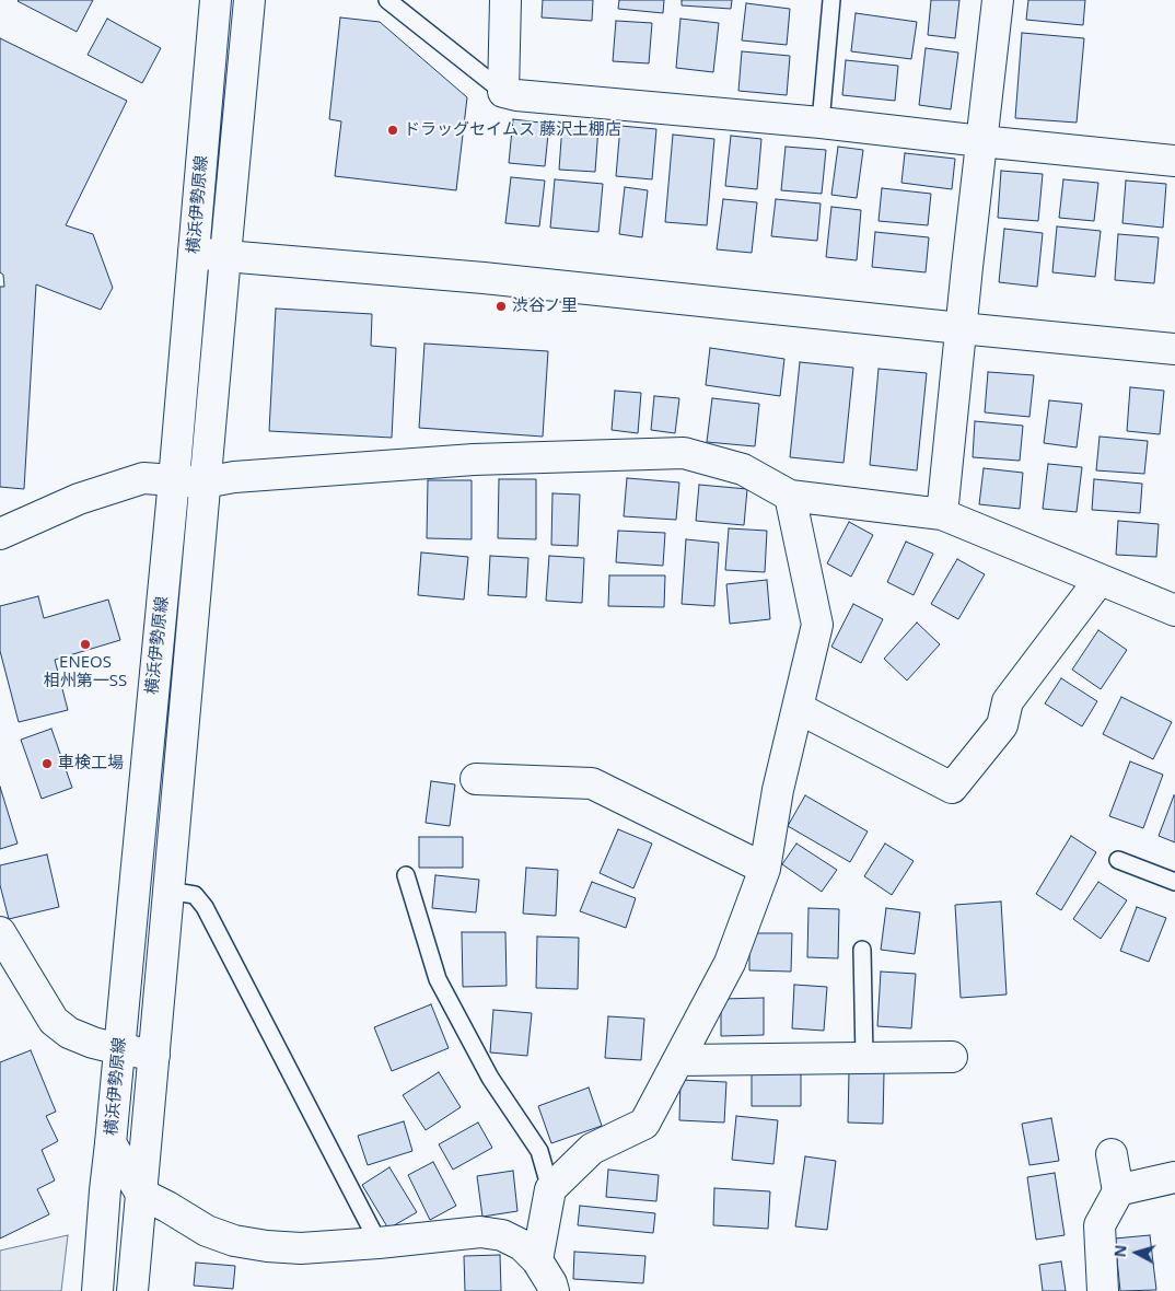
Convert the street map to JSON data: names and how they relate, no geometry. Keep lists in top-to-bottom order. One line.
{"streets":{"street":["横浜伊勢原線"]},"places":["ドラッグセイムス 藤沢土棚店","渋谷ノ里","ENEOS 相州第一SS","車検工場"],"north":"left"}
